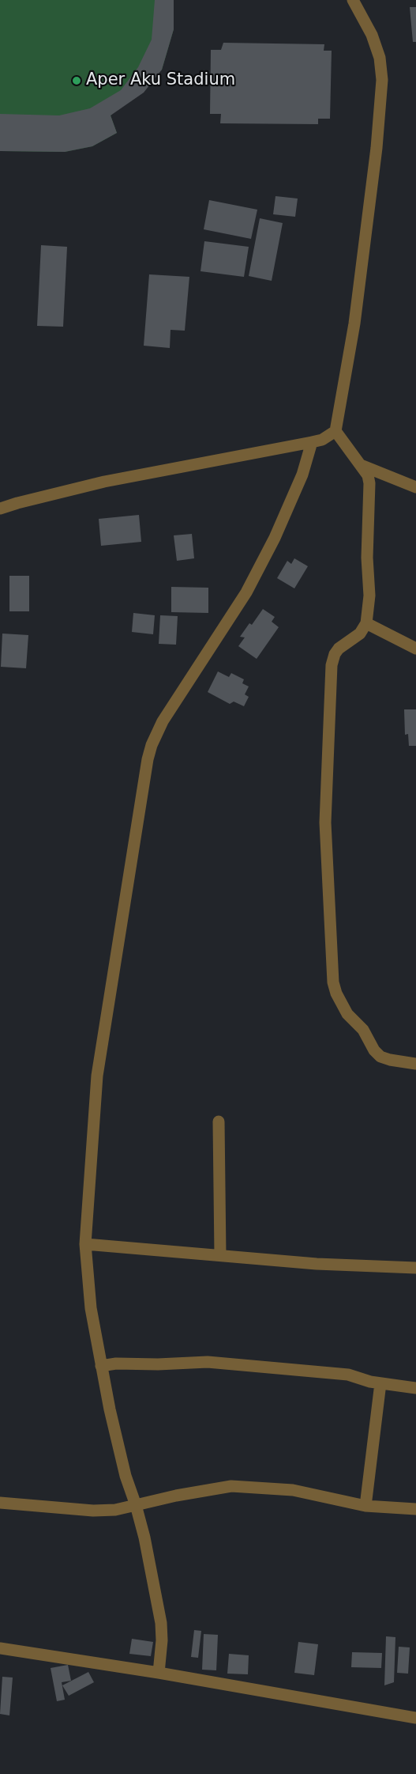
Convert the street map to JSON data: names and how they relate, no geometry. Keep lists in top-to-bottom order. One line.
{"places":["Aper Aku Stadium"]}
